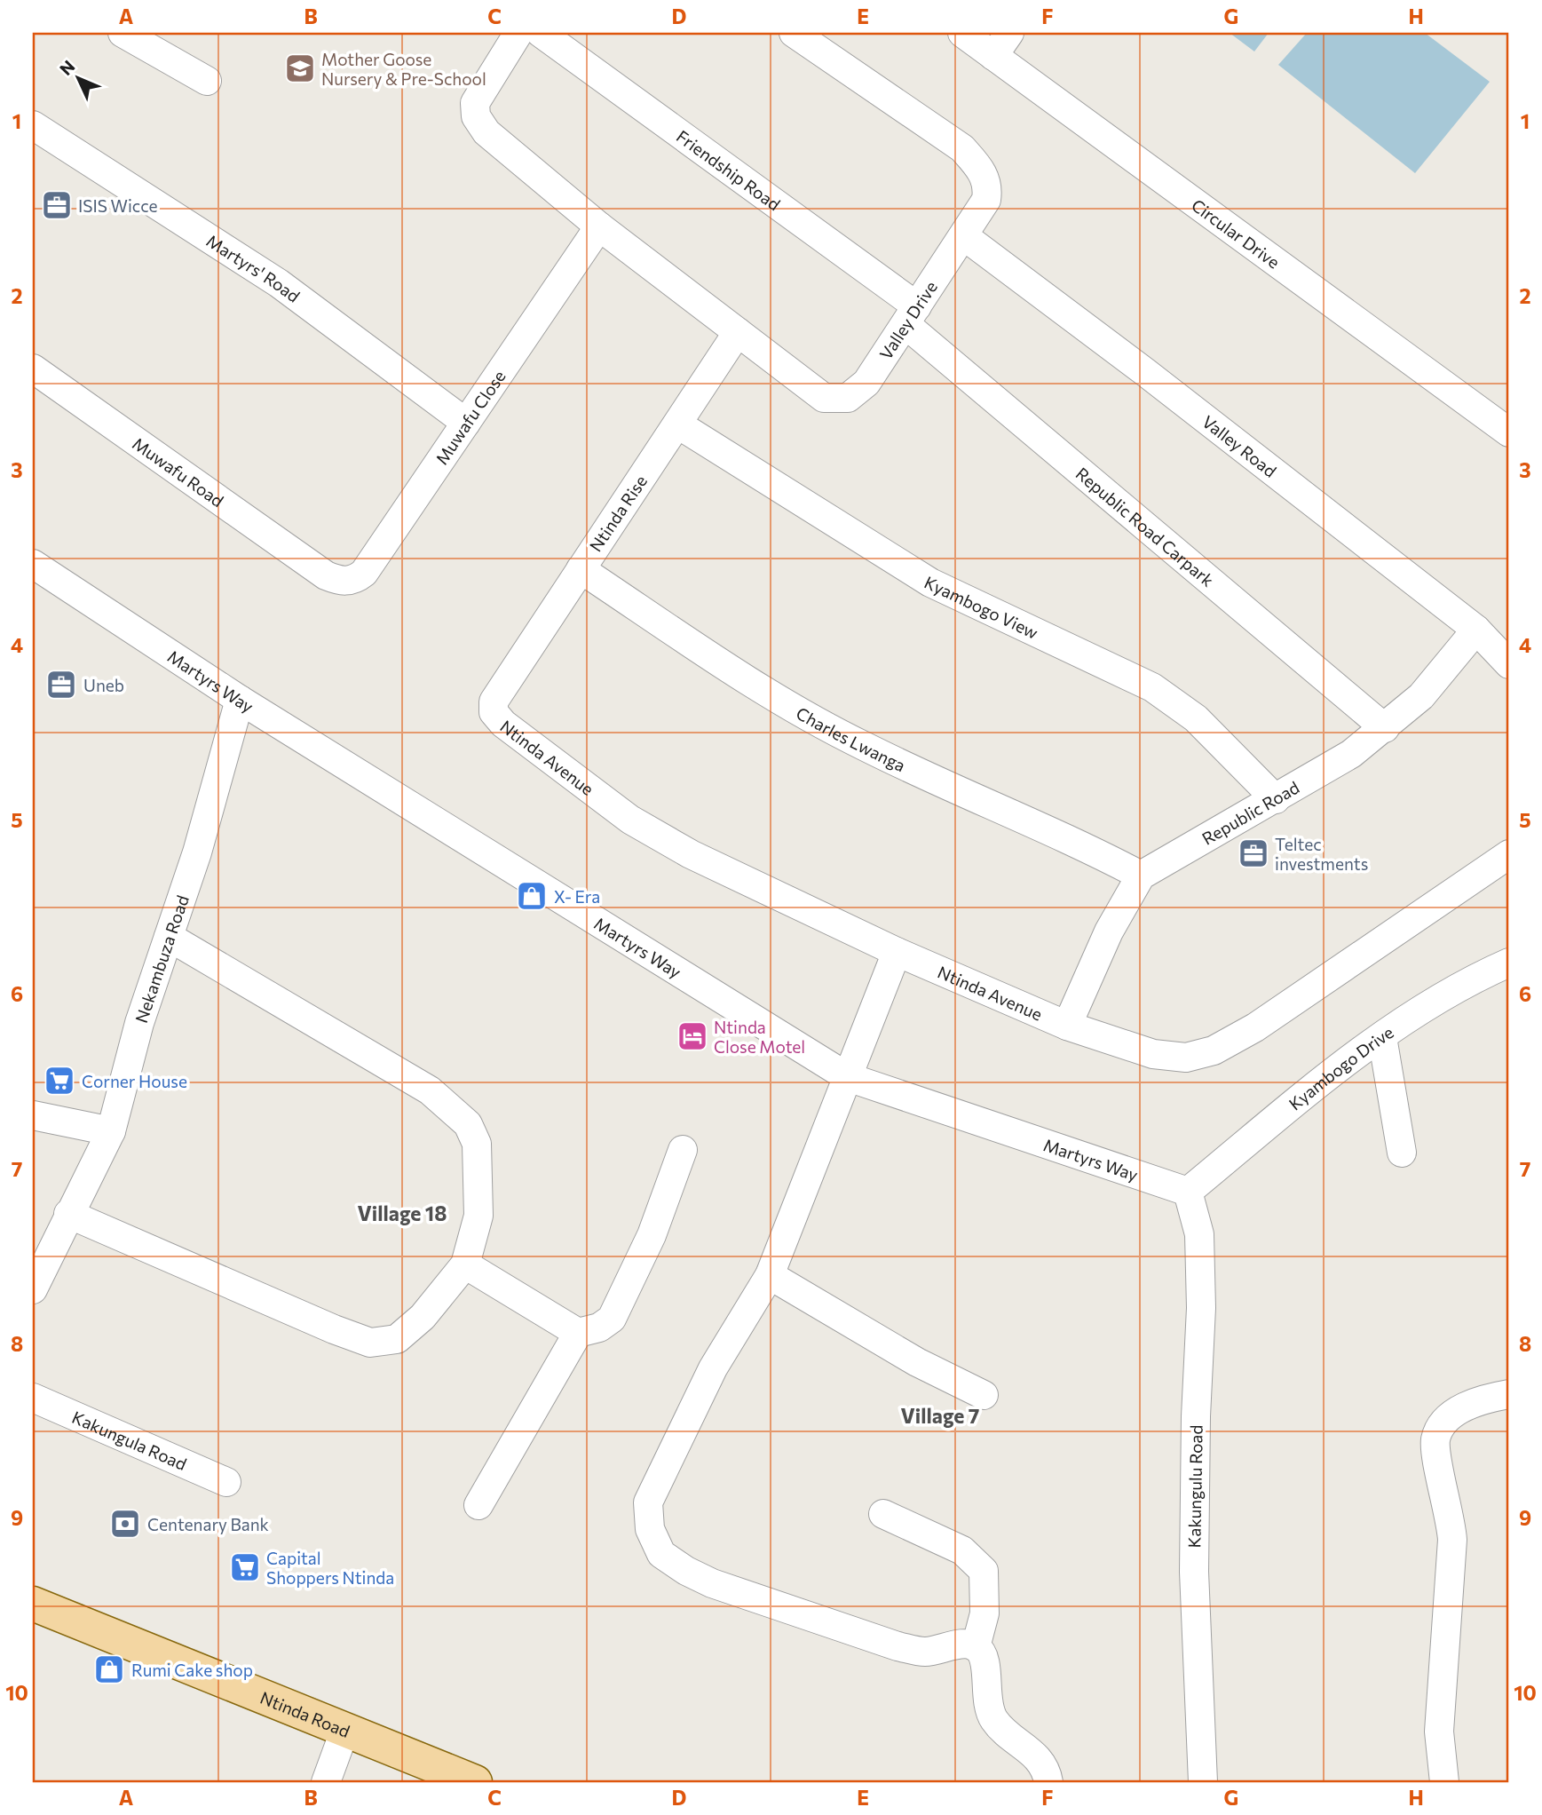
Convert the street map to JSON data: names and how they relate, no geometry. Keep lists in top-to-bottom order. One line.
{"streets":{"main road":["Ntinda Road"],"street":["Friendship Road","Circular Drive","Martyrs' Road","Valley Drive","Muwafu Close","Valley Road","Muwafu Road","Ntinda Rise","Republic Road Carpark","Kyambogo View","Martyrs Way","Charles Lwanga","Ntinda Avenue","Republic Road","Nekambuza Road","Kyambogo Drive","Kakungula Road","Kakungulu Road"]},"crossings":[["Friendship Road","Valley Drive"],["Friendship Road","Republic Road Carpark"],["Martyrs' Road","Muwafu Close"],["Valley Drive","Muwafu Close"],["Valley Drive","Valley Road"],["Valley Drive","Ntinda Rise"],["Valley Drive","Republic Road Carpark"],["Muwafu Close","Muwafu Road"],["Valley Road","Republic Road"],["Ntinda Rise","Kyambogo View"],["Ntinda Rise","Charles Lwanga"],["Ntinda Rise","Ntinda Avenue"],["Republic Road Carpark","Republic Road"],["Kyambogo View","Republic Road"],["Martyrs Way","Nekambuza Road"],["Martyrs Way","Kyambogo Drive"],["Martyrs Way","Kakungulu Road"],["Charles Lwanga","Republic Road"],["Kyambogo Drive","Kakungulu Road"]],"districts":["Village 18","Village 7"],"places":{"school or university":["Mother Goose Nursery & Pre-School"],"office":["ISIS Wicce","Uneb","Teltec investments"],"shop":["X- Era","Rumi Cake shop"],"hotel":["Ntinda Close Motel"],"supermarket":["Corner House","Capital Shoppers Ntinda"],"bank":["Centenary Bank"]},"north":"top left","grid":{"columns":["A","B","C","D","E","F","G","H"],"rows":["1","2","3","4","5","6","7","8","9","10"]}}
